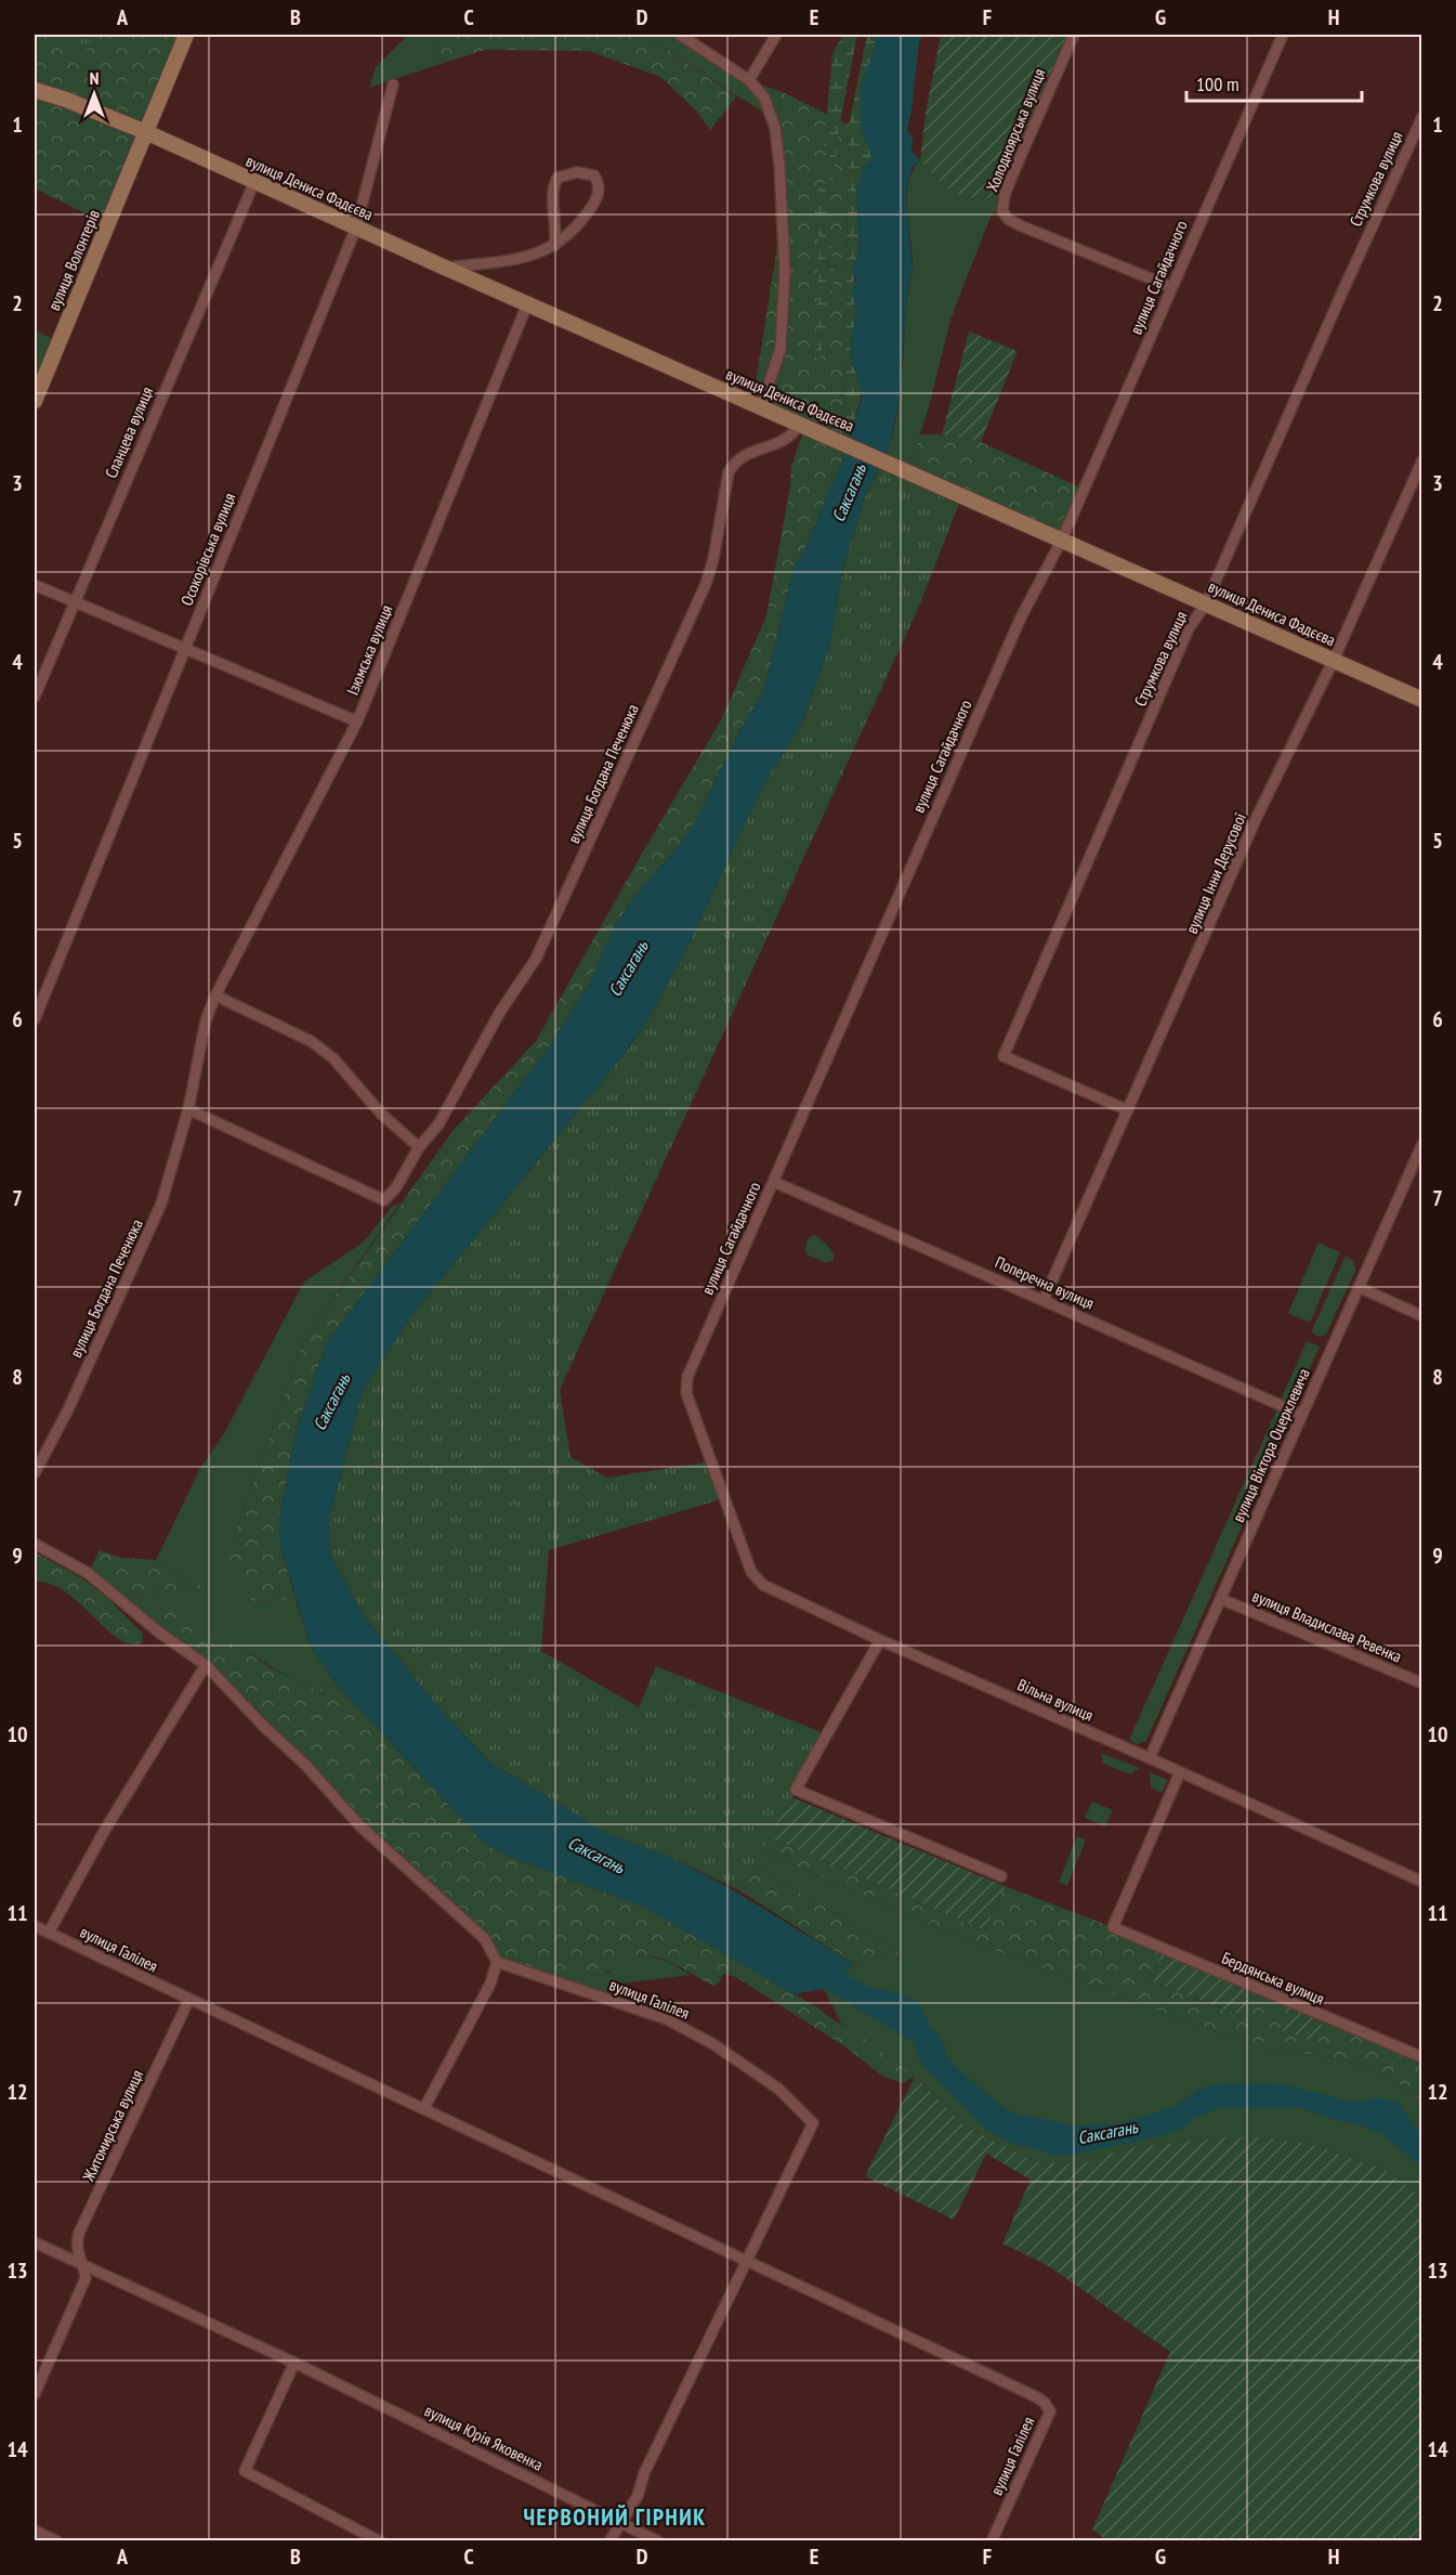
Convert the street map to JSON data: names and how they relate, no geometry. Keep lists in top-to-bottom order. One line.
{"streets":{"street":["Холодноярська вулиця","Струмкова вулиця","вулиця Дениса Фадєєва","вулиця Волонтерів","вулиця Сагайдачного","Сланцева вулиця","Осокорівська вулиця","Ізюмська вулиця","вулиця Богдана Печенюка","вулиця Інни Дерусової","Поперечна вулиця","вулиця Віктора Оцерклевича","вулиця Владислава Ревенка","Вільна вулиця","вулиця Галілея","Бердянська вулиця","Житомирська вулиця","вулиця Юрія Яковенка"]},"crossings":[["Холодноярська вулиця","вулиця Сагайдачного"],["Струмкова вулиця","вулиця Дениса Фадєєва"],["Струмкова вулиця","вулиця Інни Дерусової"],["вулиця Дениса Фадєєва","вулиця Волонтерів"],["вулиця Дениса Фадєєва","вулиця Сагайдачного"],["вулиця Дениса Фадєєва","Сланцева вулиця"],["вулиця Дениса Фадєєва","Осокорівська вулиця"],["вулиця Дениса Фадєєва","Ізюмська вулиця"],["вулиця Дениса Фадєєва","вулиця Богдана Печенюка"],["вулиця Дениса Фадєєва","вулиця Інни Дерусової"],["вулиця Сагайдачного","Поперечна вулиця"],["вулиця Сагайдачного","Вільна вулиця"],["Ізюмська вулиця","вулиця Богдана Печенюка"],["вулиця Інни Дерусової","Поперечна вулиця"],["Поперечна вулиця","вулиця Віктора Оцерклевича"],["вулиця Віктора Оцерклевича","вулиця Владислава Ревенка"],["вулиця Віктора Оцерклевича","Вільна вулиця"],["Вільна вулиця","Бердянська вулиця"],["вулиця Галілея","Житомирська вулиця"],["вулиця Галілея","вулиця Юрія Яковенка"]],"districts":["ЧЕРВОНИЙ ГІРНИК"],"water":["Саксагань"],"scale_bar":"100 m","north":"top","grid":{"columns":["A","B","C","D","E","F","G","H"],"rows":["1","2","3","4","5","6","7","8","9","10","11","12","13","14"]}}
